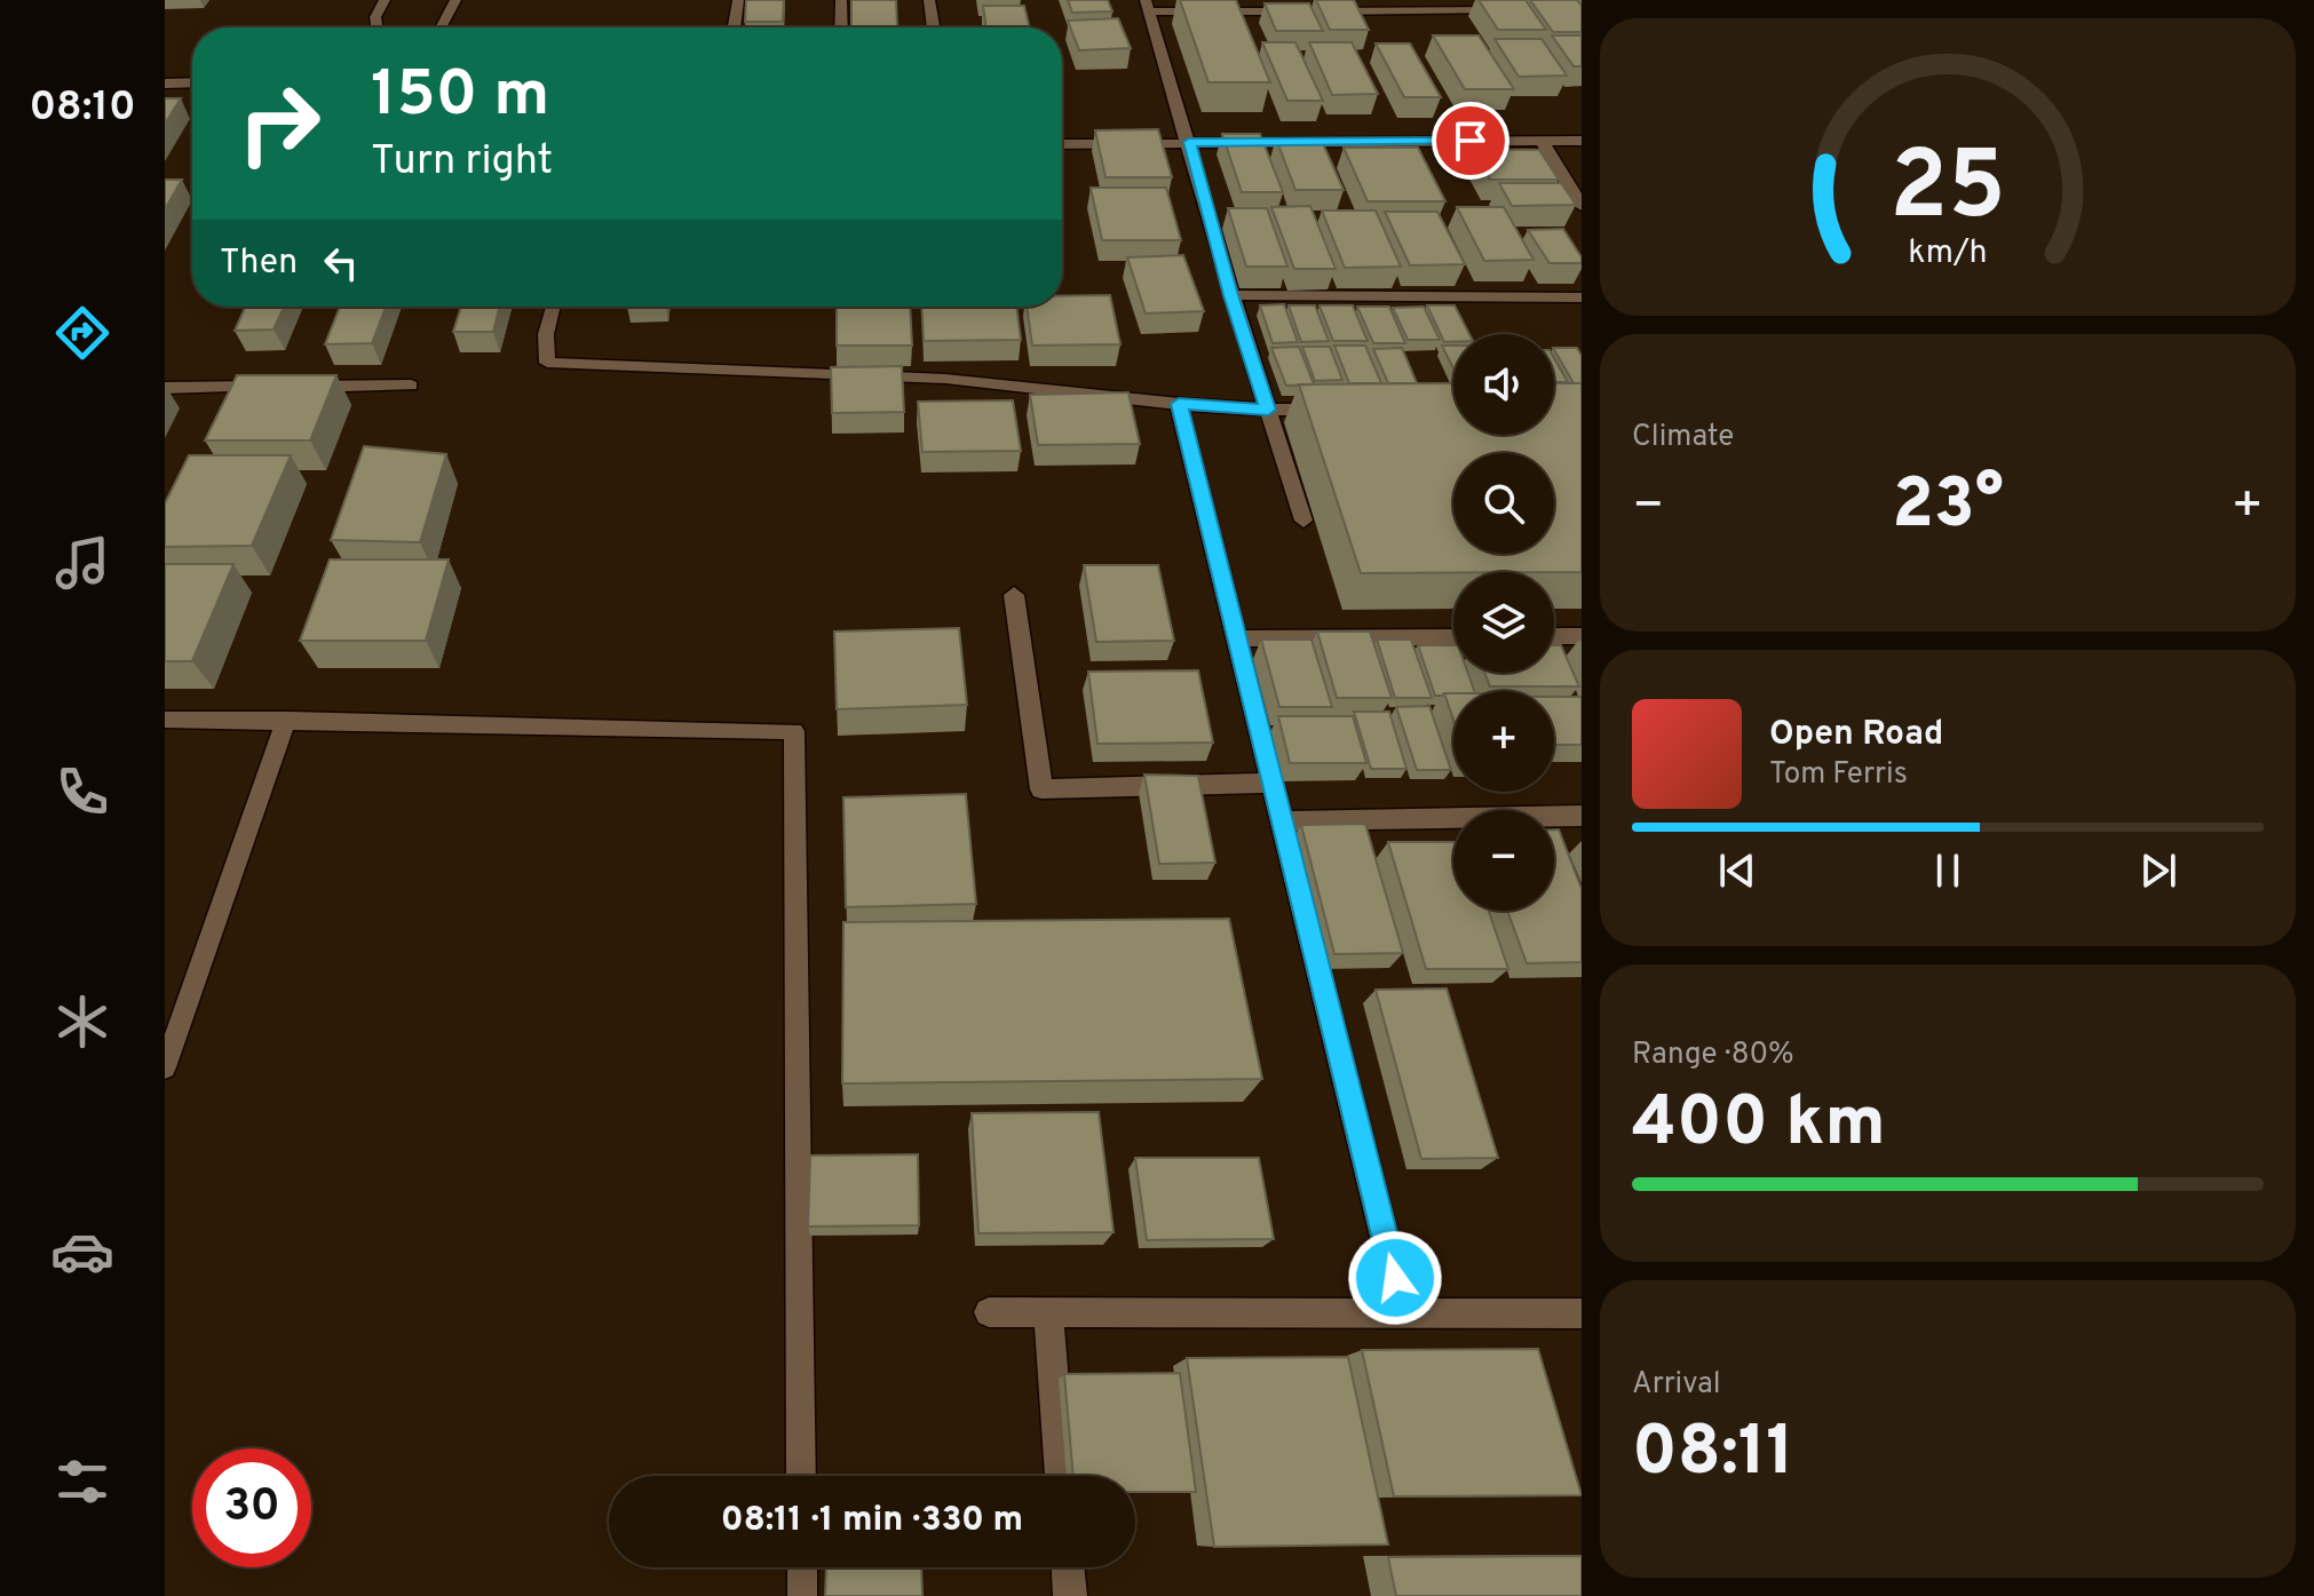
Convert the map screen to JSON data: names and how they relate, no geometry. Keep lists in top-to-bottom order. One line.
{"page":{"tabs":"08:10","turn":["150 m","Turn right"],"then":"Then","map_buttons":["+","−"],"tile":["Climate",["Range · 80%","400 km"],["Arrival","08:11"]],"heat":["−","23°","+"],"song":["Open Road","Tom Ferris"],"limit":"30","trip":"08:11 · 1 min · 330 m","gauge":["25","km/h"]}}
